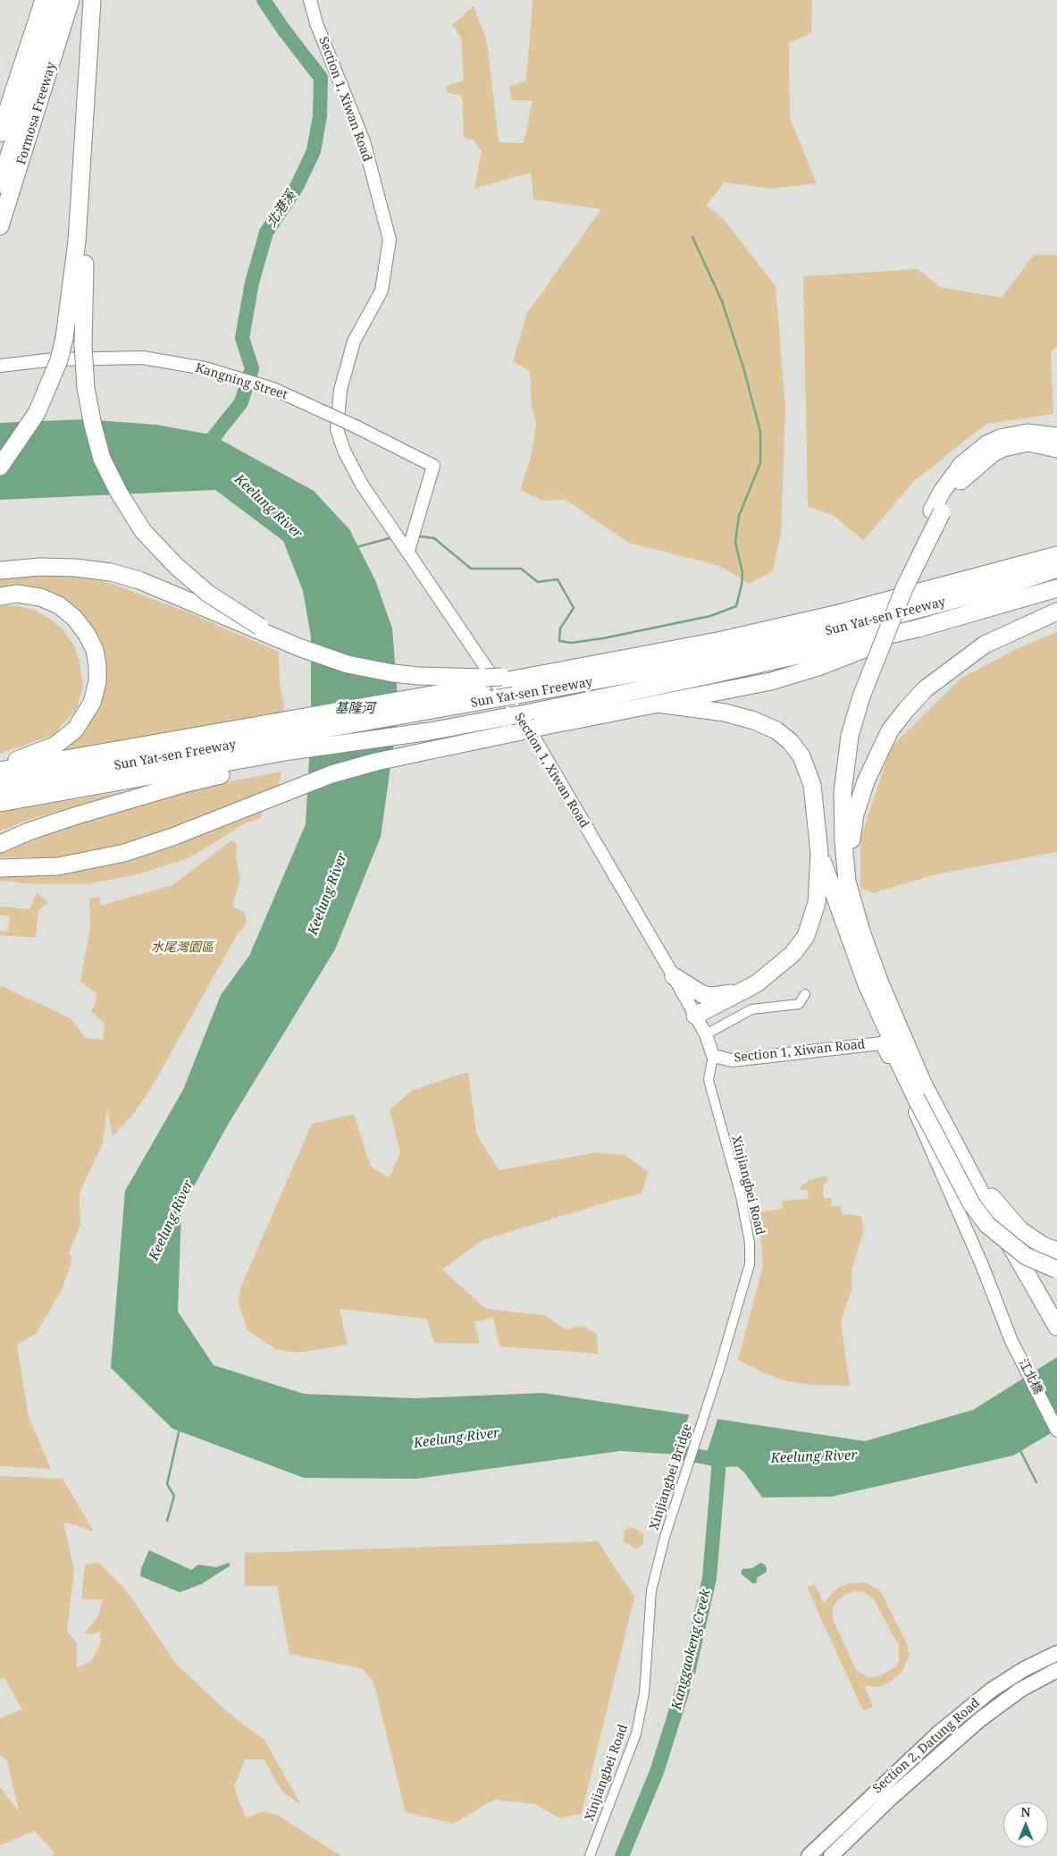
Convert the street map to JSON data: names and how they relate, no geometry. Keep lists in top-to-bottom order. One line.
{"streets":{"highway":["Formosa Freeway","Sun Yat-sen Freeway"],"main road":["Section 2, Datung Road"],"street":["Section 1, Xiwan Road","Kangning Street","Xinjiangbei Road","江北橋","Xinjiangbei Bridge"]},"crossings":[["Section 1, Xiwan Road","Kangning Street"],["Section 1, Xiwan Road","Xinjiangbei Road"],["Section 1, Xiwan Road","江北橋"],["Xinjiangbei Road","Xinjiangbei Bridge"]],"water":["北港溪","Keelung River","基隆河","Kanggaokeng Creek"],"parks":["水尾灣園區"],"north":"top"}
